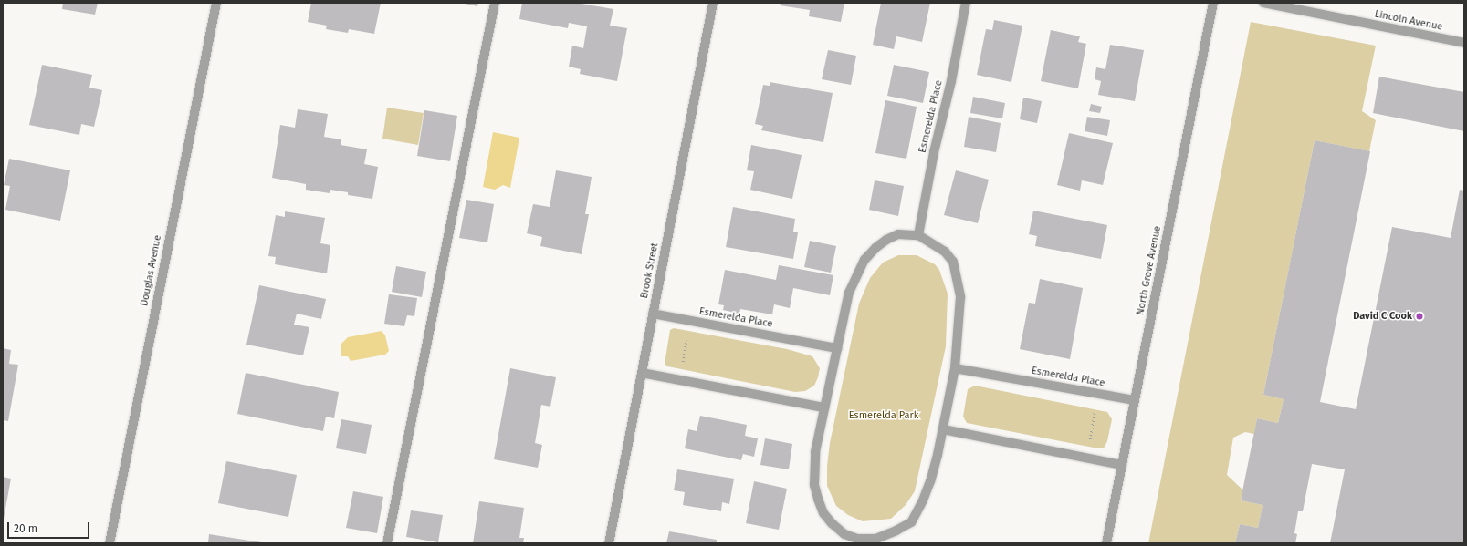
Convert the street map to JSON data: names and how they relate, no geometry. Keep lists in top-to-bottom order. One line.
{"streets":{"street":["Lincoln Avenue","Esmerelda Place","Douglas Avenue","Brook Street","North Grove Avenue"]},"crossings":[["Esmerelda Place","Brook Street"],["Esmerelda Place","North Grove Avenue"]],"parks":["Esmerelda Park"],"places":["David C Cook"],"scale_bar":"20 m"}
